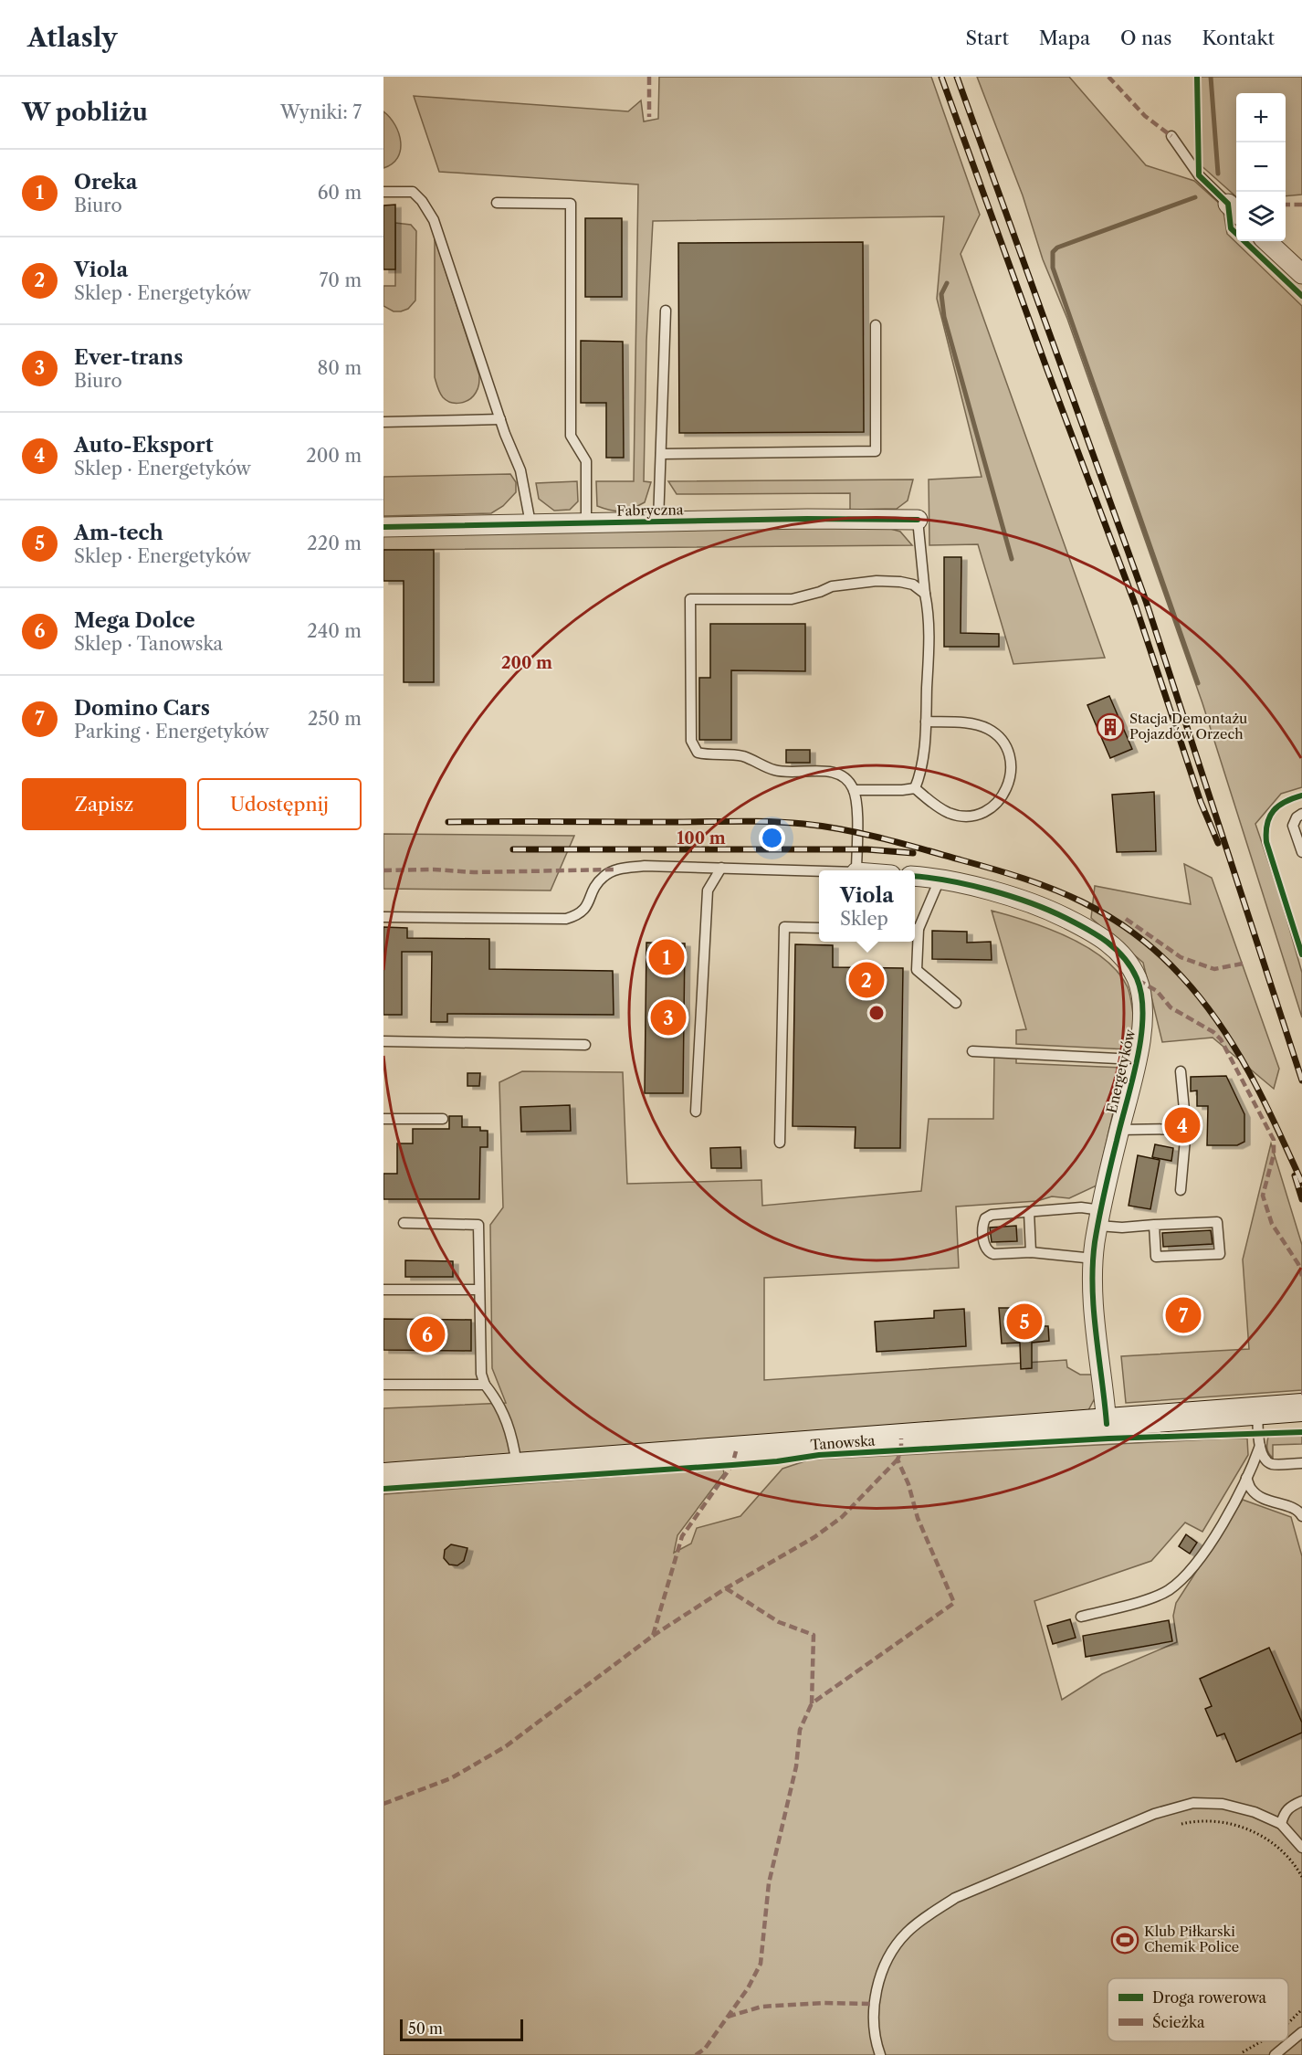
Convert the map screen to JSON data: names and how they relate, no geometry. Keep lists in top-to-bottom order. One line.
{"streets":{"main road":["Tanowska"],"street":["Fabryczna","Energetyków"]},"crossings":[["Energetyków","Tanowska"]],"places":{"building":["Stacja Demontażu Pojazdów Orzech"],"sports":["Klub Piłkarski Chemik Police"]},"legend":["Droga rowerowa","Ścieżka"],"scale_bar":"50 m","page":{"header":"Atlasly","nav":["Start","Mapa","O nas","Kontakt"],"heading":["W pobliżu","Wyniki: 7"],"map_buttons":["+","−"],"list":[{"mark":"1","name":"Oreka","note":"Biuro","value":"60 m"},{"mark":"2","name":"Viola","note":"Sklep · Energetyków","value":"70 m"},{"mark":"3","name":"Ever-trans","note":"Biuro","value":"80 m"},{"mark":"4","name":"Auto-Eksport","note":"Sklep · Energetyków","value":"200 m"},{"mark":"5","name":"Am-tech","note":"Sklep · Energetyków","value":"220 m"},{"mark":"6","name":"Mega Dolce","note":"Sklep · Tanowska","value":"240 m"},{"mark":"7","name":"Domino Cars","note":"Parking · Energetyków","value":"250 m"}],"buttons":["Zapisz","Udostępnij"],"popup":["Viola","Sklep"],"pins":["1","2","3","4","7","5","6"],"scale":"50 m"},"rings":["200 m","100 m"]}
